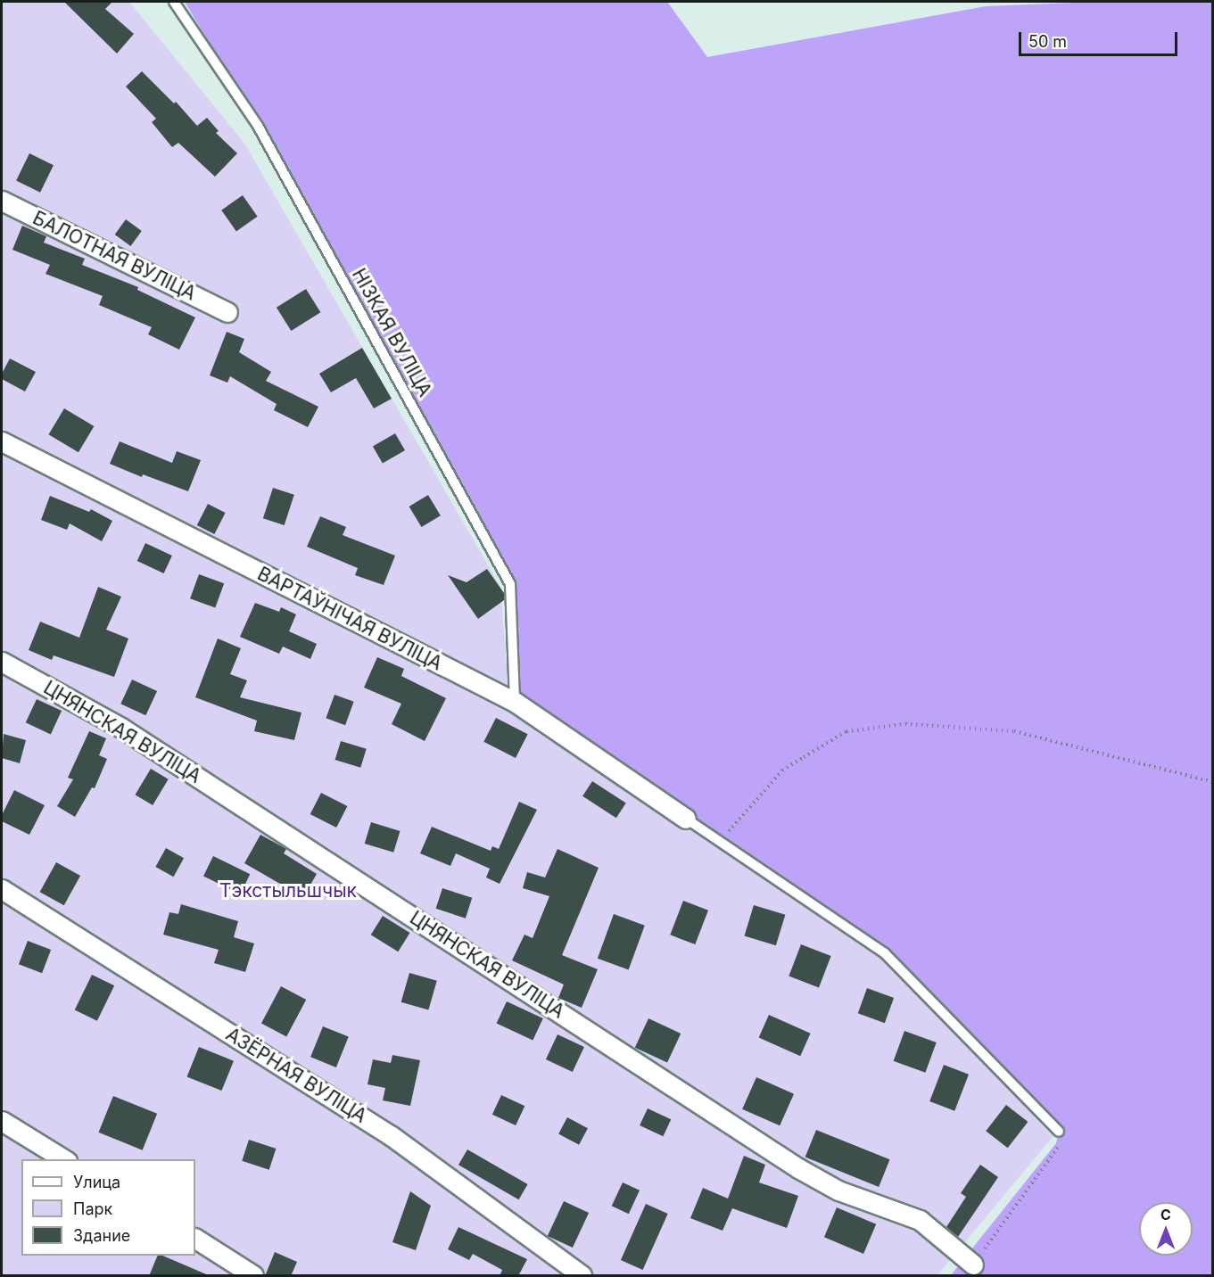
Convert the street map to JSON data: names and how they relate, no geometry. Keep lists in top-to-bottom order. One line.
{"streets":{"street":["БАЛОТНАЯ ВУЛІЦА","ВАРТАЎНІЧАЯ ВУЛІЦА","ЦНЯНСКАЯ ВУЛІЦА","АЗЁРНАЯ ВУЛІЦА"],"lane":["НІЗКАЯ ВУЛІЦА"]},"crossings":[["НІЗКАЯ ВУЛІЦА","ВАРТАЎНІЧАЯ ВУЛІЦА"]],"parks":["Тэкстыльшчык"],"legend":["Улица","Парк","Здание"],"scale_bar":"50 m","north":"top"}
